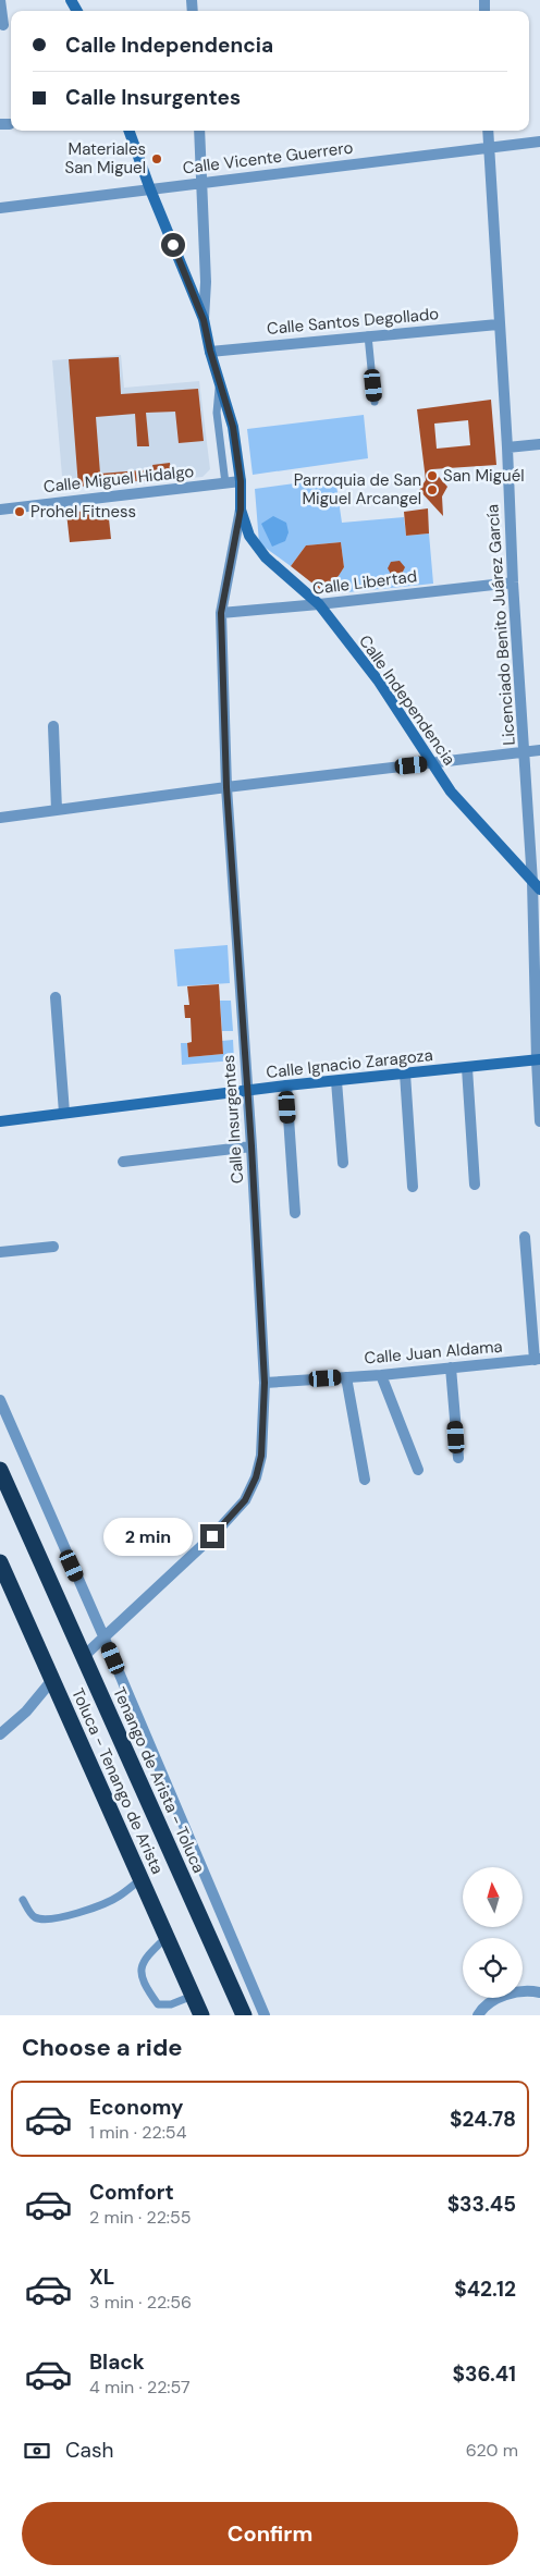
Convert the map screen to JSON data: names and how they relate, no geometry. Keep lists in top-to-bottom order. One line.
{"streets":{"highway":["Tenango de Arista - Toluca","Toluca - Tenango de Arista"],"street":["Calle Vicente Guerrero","Calle Santos Degollado","Calle Miguel Hidalgo","Calle Libertad","Licenciado Benito Juárez García","Calle Independencia","Calle Ignacio Zaragoza","Calle Insurgentes","Calle Juan Aldama"]},"crossings":[["Calle Vicente Guerrero","Licenciado Benito Juárez García"],["Calle Vicente Guerrero","Calle Independencia"],["Calle Santos Degollado","Licenciado Benito Juárez García"],["Calle Santos Degollado","Calle Independencia"],["Calle Miguel Hidalgo","Calle Independencia"],["Calle Libertad","Licenciado Benito Juárez García"],["Calle Libertad","Calle Independencia"],["Calle Libertad","Calle Insurgentes"],["Licenciado Benito Juárez García","Calle Independencia"],["Licenciado Benito Juárez García","Calle Ignacio Zaragoza"],["Calle Independencia","Calle Insurgentes"],["Calle Ignacio Zaragoza","Calle Insurgentes"],["Calle Insurgentes","Calle Juan Aldama"],["Calle Insurgentes","Tenango de Arista - Toluca"]],"places":["Materiales San Miguel","San Miguél","Parroquia de San Miguel Arcangel","Prohel Fitness"],"north":"top","page":{"banner":["Calle Independencia","Calle Insurgentes"],"bubble":"2 min","heading":"Choose a ride","list":[{"name":"Economy","note":"1 min · 22:54","value":"$24.78"},{"name":"Comfort","note":"2 min · 22:55","value":"$33.45"},{"name":"XL","note":"3 min · 22:56","value":"$42.12"},{"name":"Black","note":"4 min · 22:57","value":"$36.41"}],"pay":["Cash","620 m"],"buttons":"Confirm"}}
